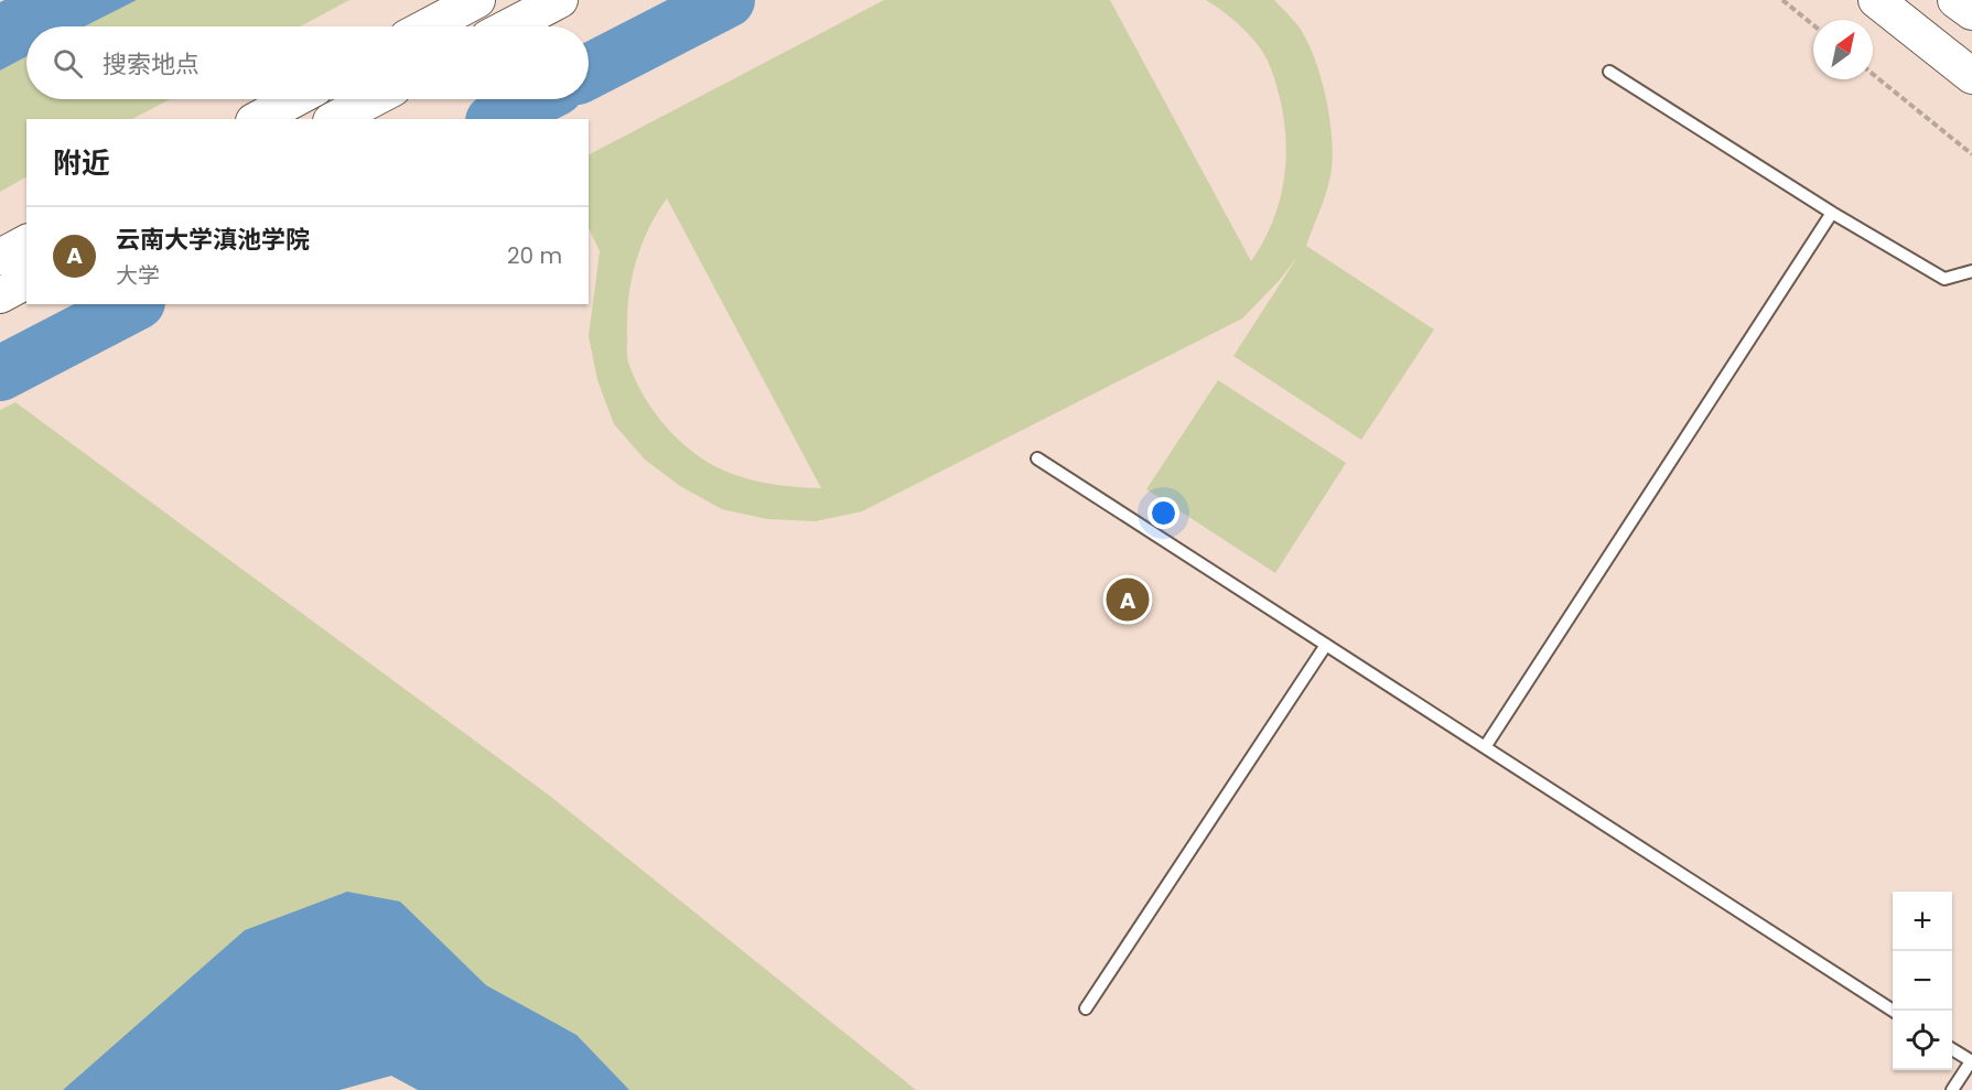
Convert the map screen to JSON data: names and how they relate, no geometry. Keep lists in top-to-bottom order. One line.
{"north":"top right","page":{"search":"搜索地点","heading":"附近","list":[{"mark":"A","name":"云南大学滇池学院","note":"大学","value":"20 m"}],"pins":"A","map_buttons":["+","−"]}}
